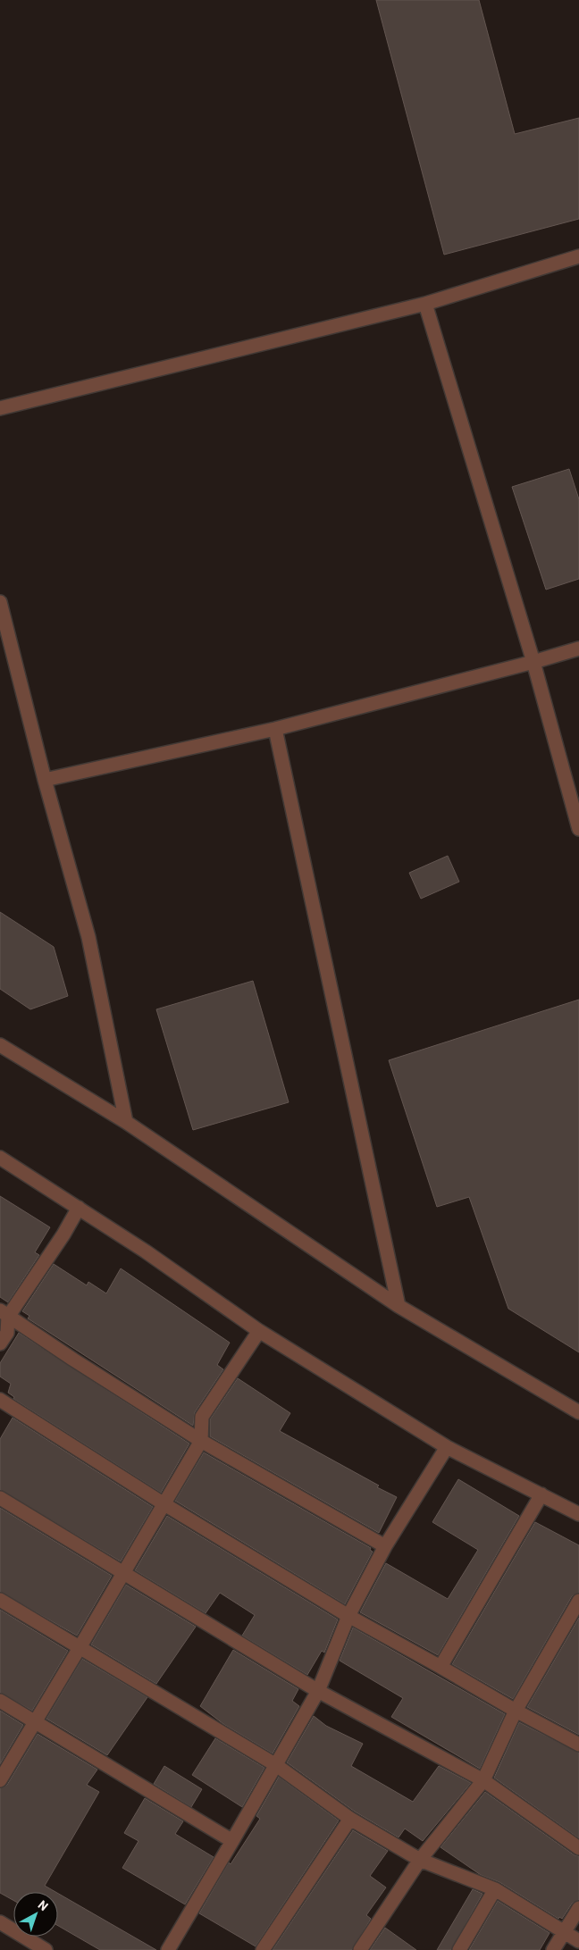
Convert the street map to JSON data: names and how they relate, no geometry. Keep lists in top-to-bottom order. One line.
{"north":"top right"}
